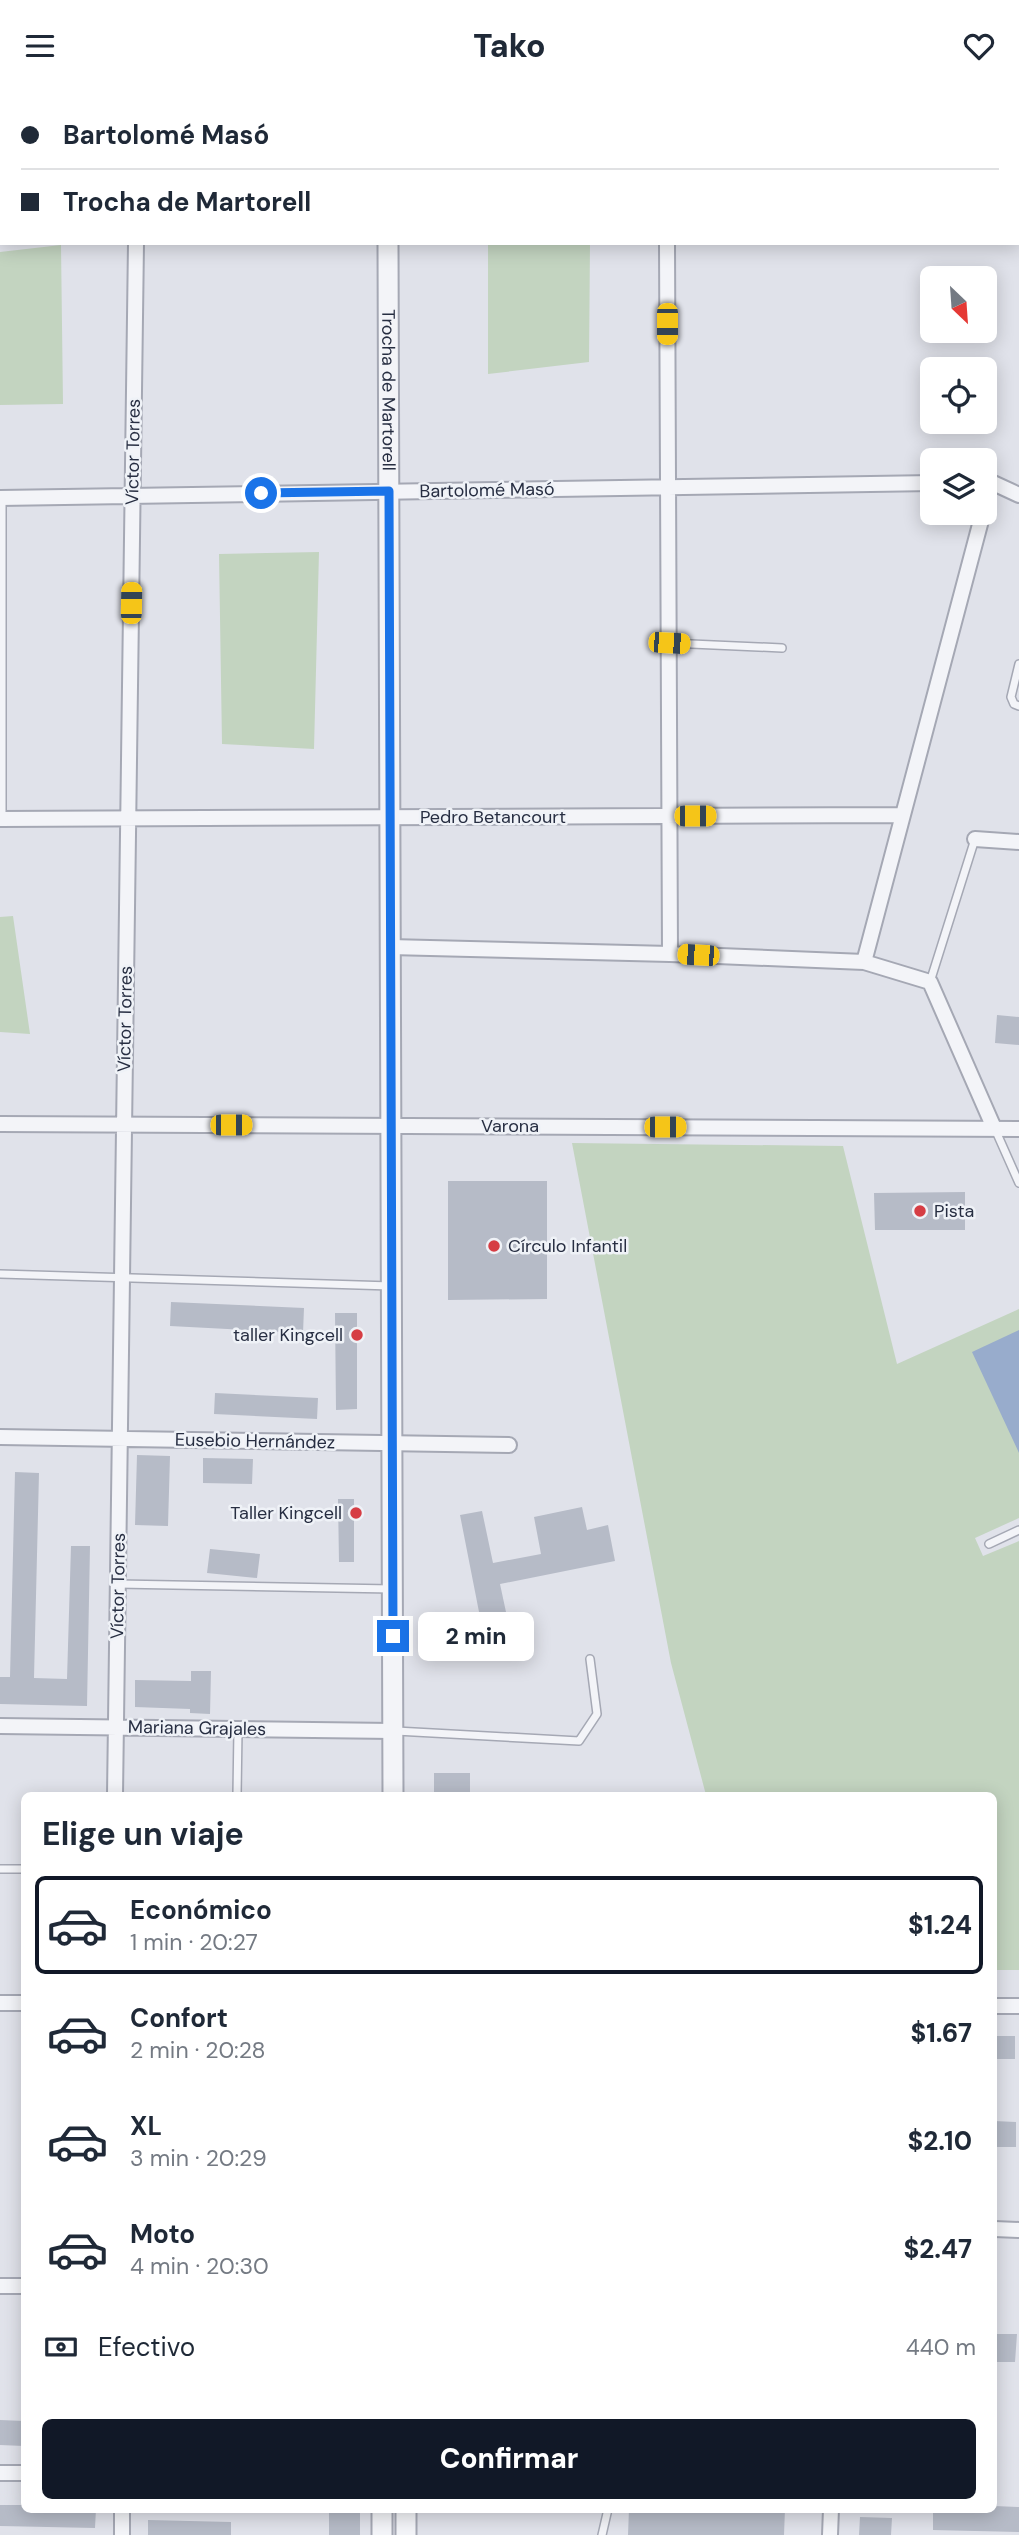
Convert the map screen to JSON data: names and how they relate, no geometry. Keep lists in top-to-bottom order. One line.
{"streets":{"street":["Trocha de Martorell","Víctor Torres","Bartolomé Masó","Pedro Betancourt","Varona","Eusebio Hernández","Mariana Grajales"]},"crossings":[["Trocha de Martorell","Bartolomé Masó"],["Trocha de Martorell","Pedro Betancourt"],["Trocha de Martorell","Varona"],["Trocha de Martorell","Eusebio Hernández"],["Trocha de Martorell","Mariana Grajales"],["Víctor Torres","Bartolomé Masó"],["Víctor Torres","Pedro Betancourt"],["Víctor Torres","Varona"],["Víctor Torres","Eusebio Hernández"],["Víctor Torres","Mariana Grajales"]],"places":["Pista","Círculo Infantil","taller Kingcell","Taller Kingcell"],"north":"bottom right","page":{"header":"Tako","banner":["Bartolomé Masó","Trocha de Martorell"],"bubble":"2 min","heading":"Elige un viaje","list":[{"name":"Económico","note":"1 min · 20:27","value":"$1.24"},{"name":"Confort","note":"2 min · 20:28","value":"$1.67"},{"name":"XL","note":"3 min · 20:29","value":"$2.10"},{"name":"Moto","note":"4 min · 20:30","value":"$2.47"}],"pay":["Efectivo","440 m"],"buttons":"Confirmar"}}
